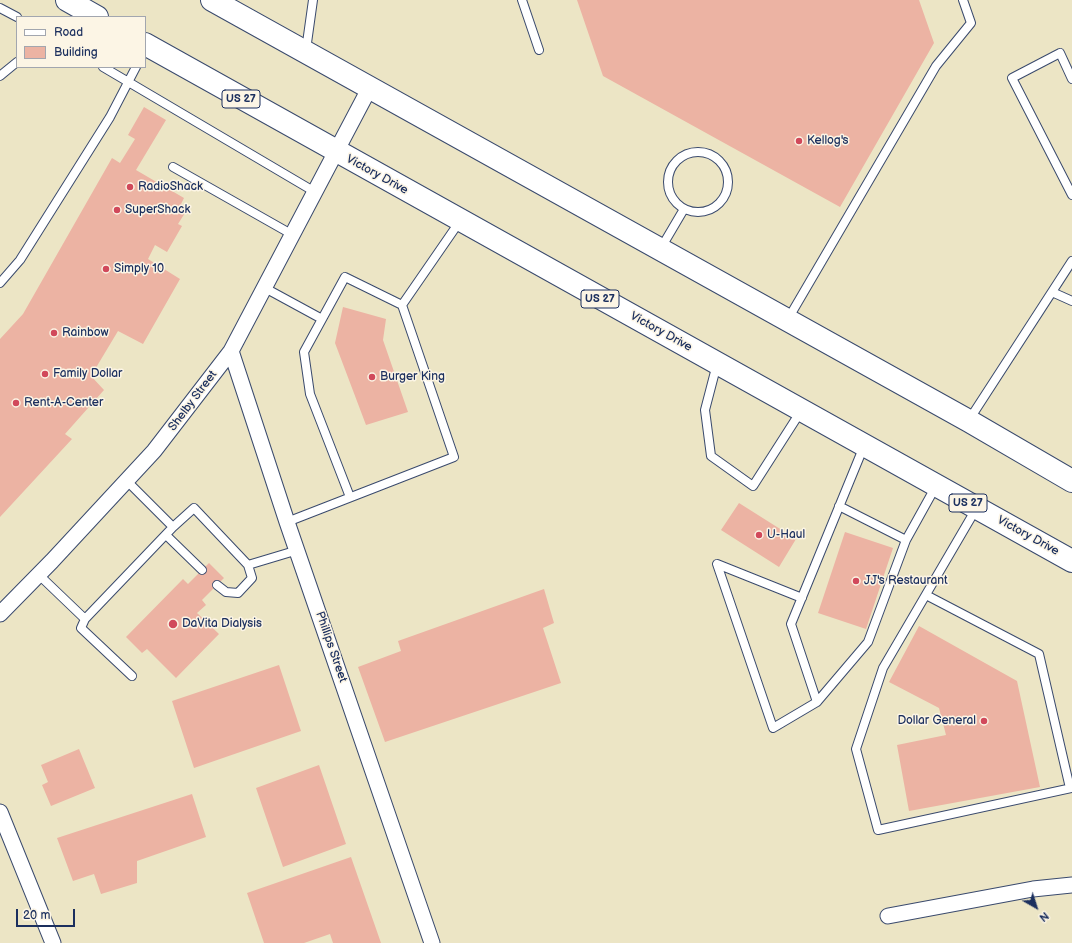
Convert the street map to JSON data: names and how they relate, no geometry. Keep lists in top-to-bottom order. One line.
{"streets":{"highway":["US 27","Victory Drive"],"street":["Shelby Street","Phillips Street"]},"crossings":[["Victory Drive","Shelby Street"],["Shelby Street","Phillips Street"]],"places":["Kellog's","RadioShack","SuperShack","Simply 10","Rainbow","Family Dollar","Burger King","Rent-A-Center","U-Haul","JJ's Restaurant","DaVita Dialysis","Dollar General"],"legend":["Road","Building"],"scale_bar":"20 m","north":"bottom right"}
